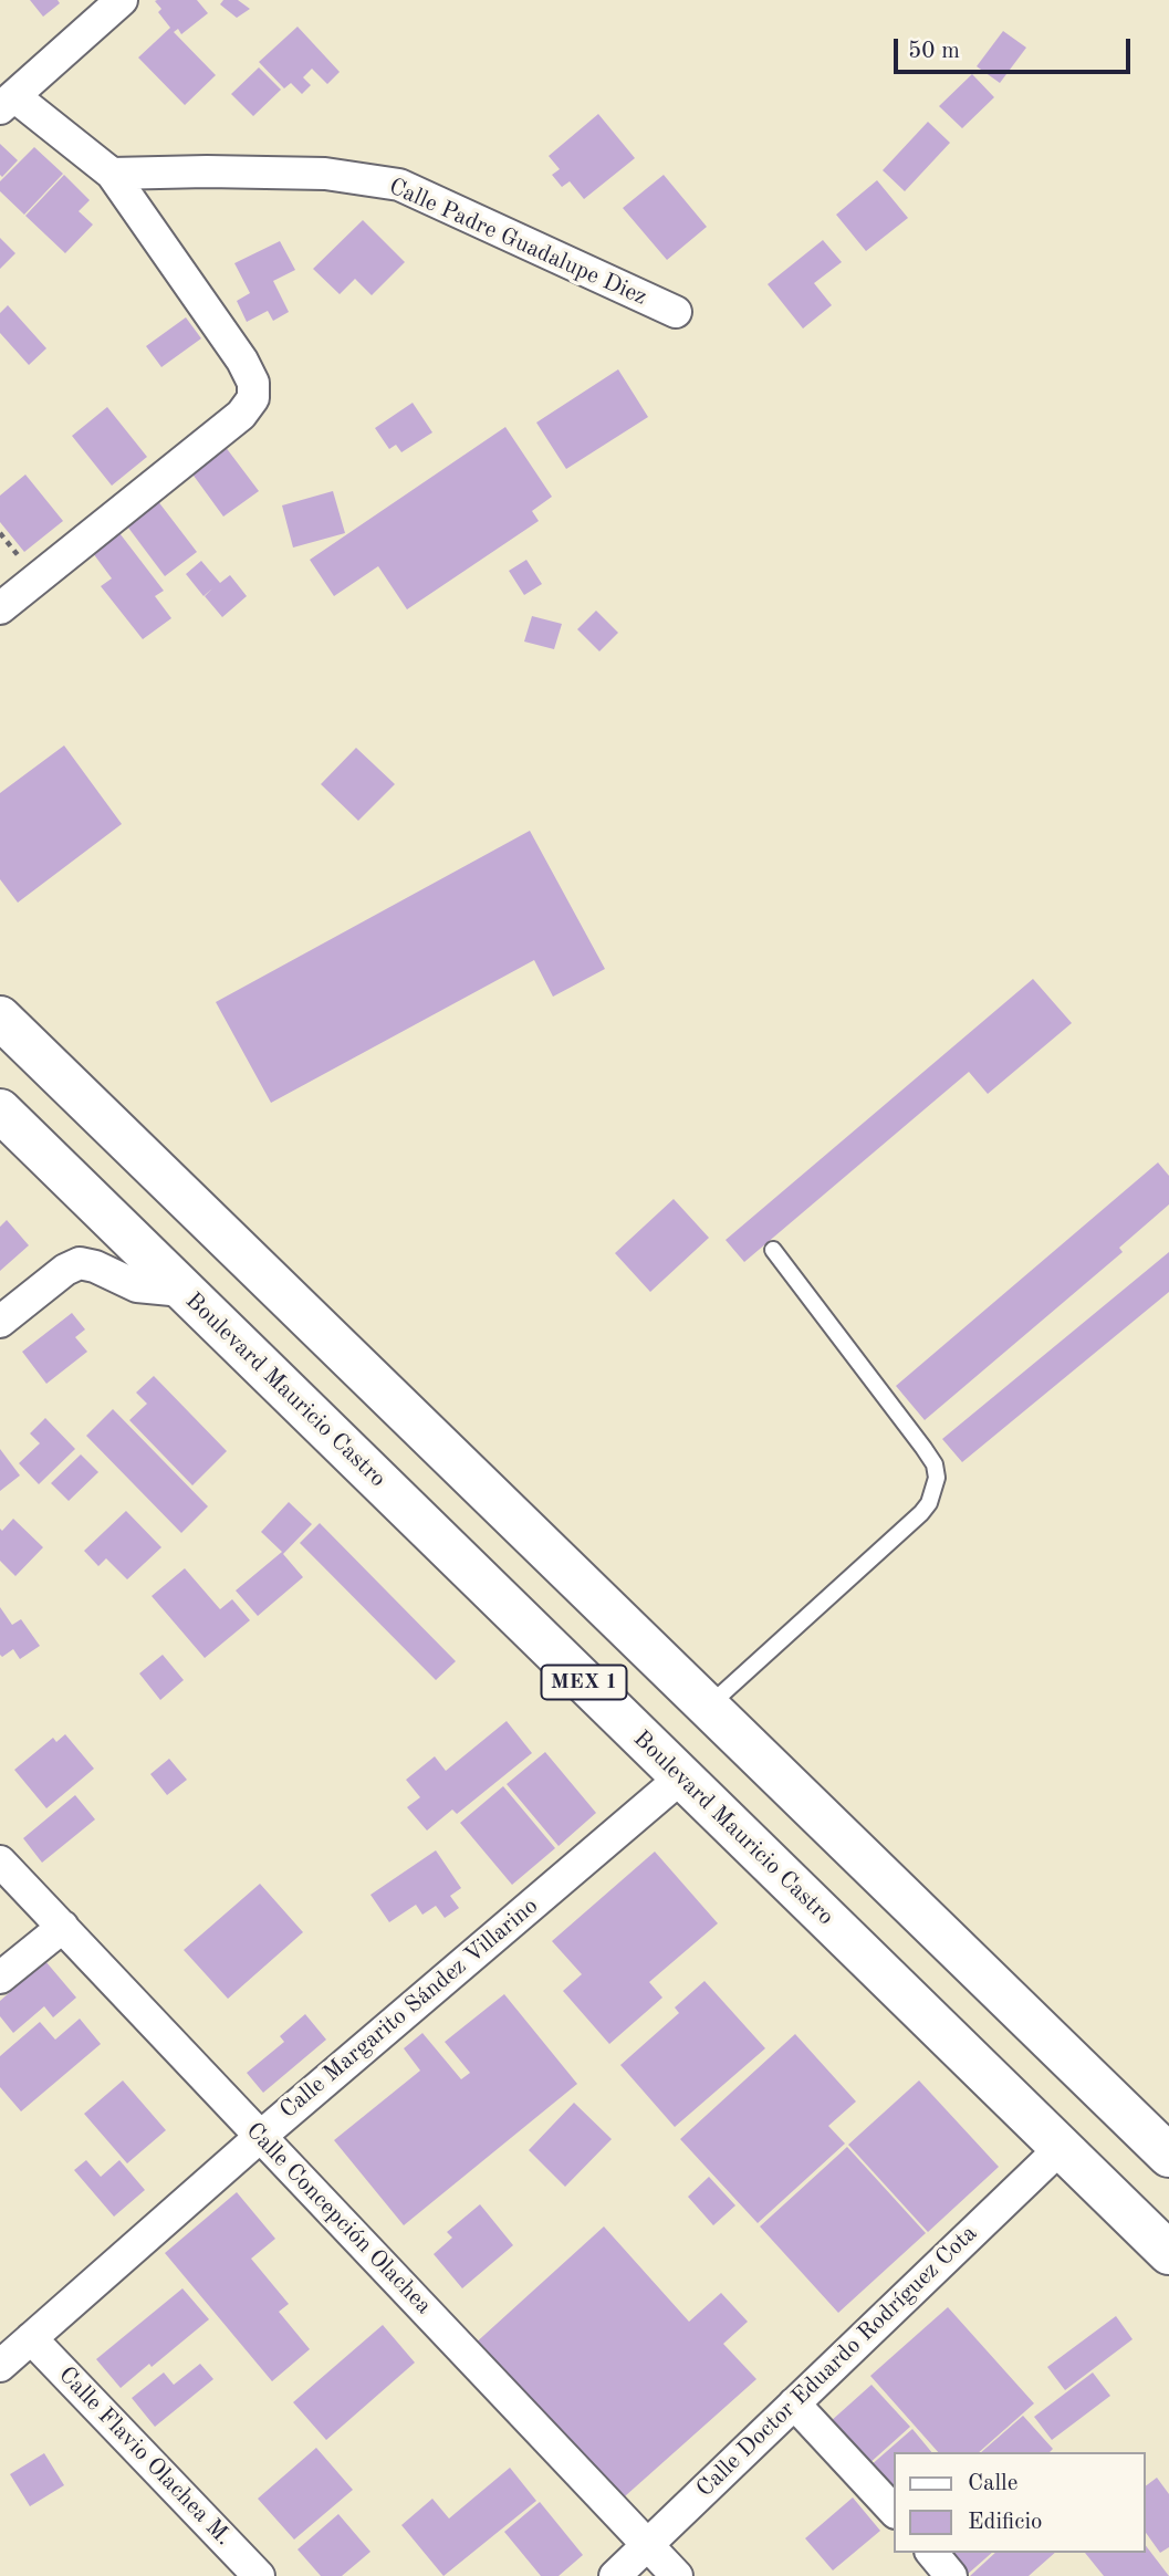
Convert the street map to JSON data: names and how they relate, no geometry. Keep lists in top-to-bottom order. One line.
{"streets":{"main road":["Boulevard Mauricio Castro","MEX 1"],"street":["Calle Padre Guadalupe Diez","Calle Margarito Sández Villarino","Calle Concepción Olachea","Calle Doctor Eduardo Rodríguez Cota","Calle Flavio Olachea M."]},"crossings":[["Boulevard Mauricio Castro","Calle Margarito Sández Villarino"],["Boulevard Mauricio Castro","Calle Doctor Eduardo Rodríguez Cota"],["Calle Margarito Sández Villarino","Calle Concepción Olachea"],["Calle Margarito Sández Villarino","Calle Flavio Olachea M."],["Calle Concepción Olachea","Calle Doctor Eduardo Rodríguez Cota"]],"legend":["Calle","Edificio"],"scale_bar":"50 m"}
